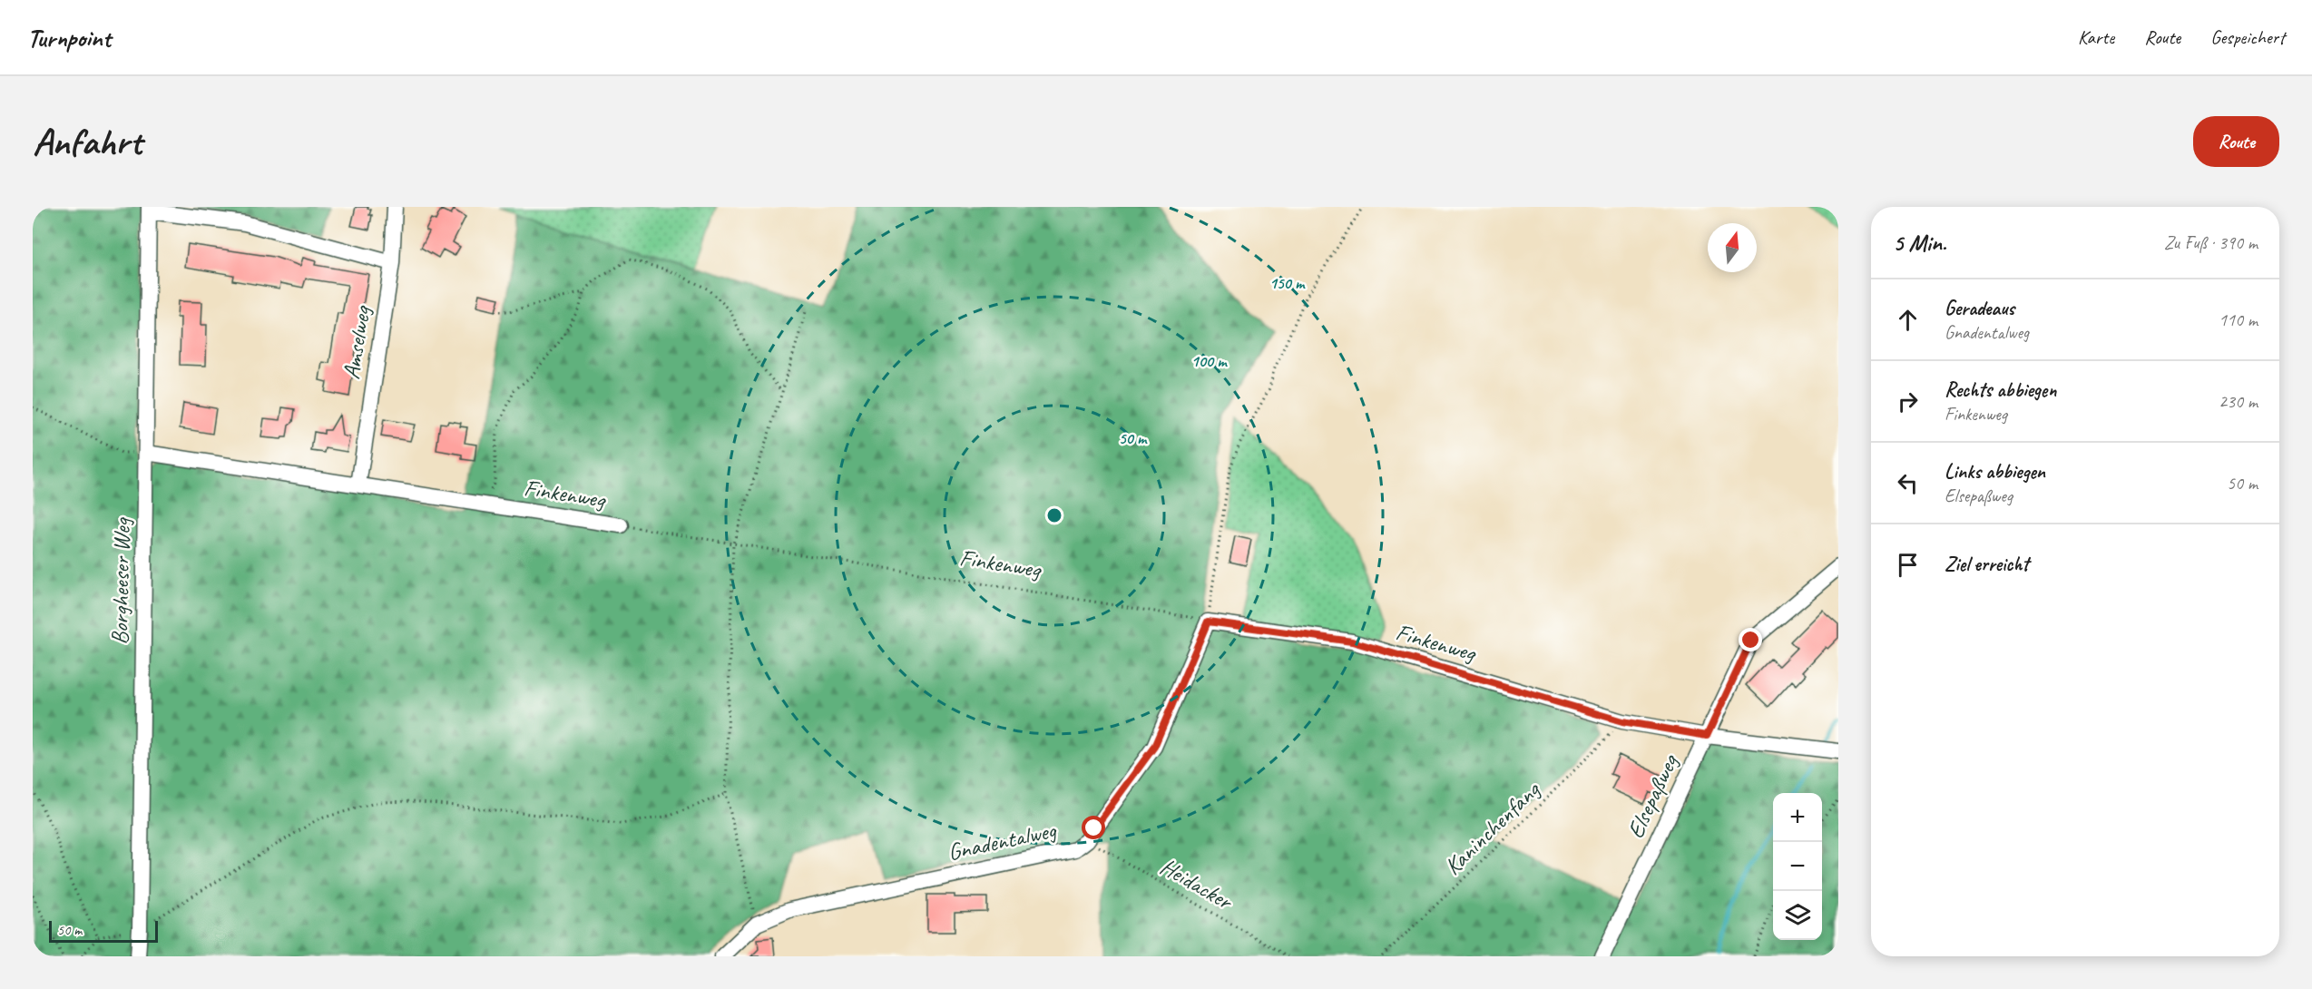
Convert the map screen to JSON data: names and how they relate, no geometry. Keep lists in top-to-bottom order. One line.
{"streets":{"street":["Amselweg","Finkenweg","Borgheeser Weg","Elsepaßweg","Gnadentalweg"],"path":["Kaninchenfang","Heidacker"]},"crossings":[["Amselweg","Finkenweg"],["Finkenweg","Borgheeser Weg"],["Finkenweg","Elsepaßweg"],["Finkenweg","Kaninchenfang"],["Finkenweg","Gnadentalweg"],["Gnadentalweg","Heidacker"]],"scale_bar":"50 m","north":"top","page":{"header":"Turnpoint","nav":["Karte","Route","Gespeichert"],"buttons":"Route","title":"Anfahrt","heading":["5 Min.","Zu Fuß · 390 m"],"list":[["Geradeaus","Gnadentalweg","110 m"],["Rechts abbiegen","Finkenweg","230 m"],["Links abbiegen","Elsepaßweg","50 m"],"Ziel erreicht"],"map_buttons":["+","−"],"scale":"50 m"},"rings":["150 m","100 m","50 m"]}
